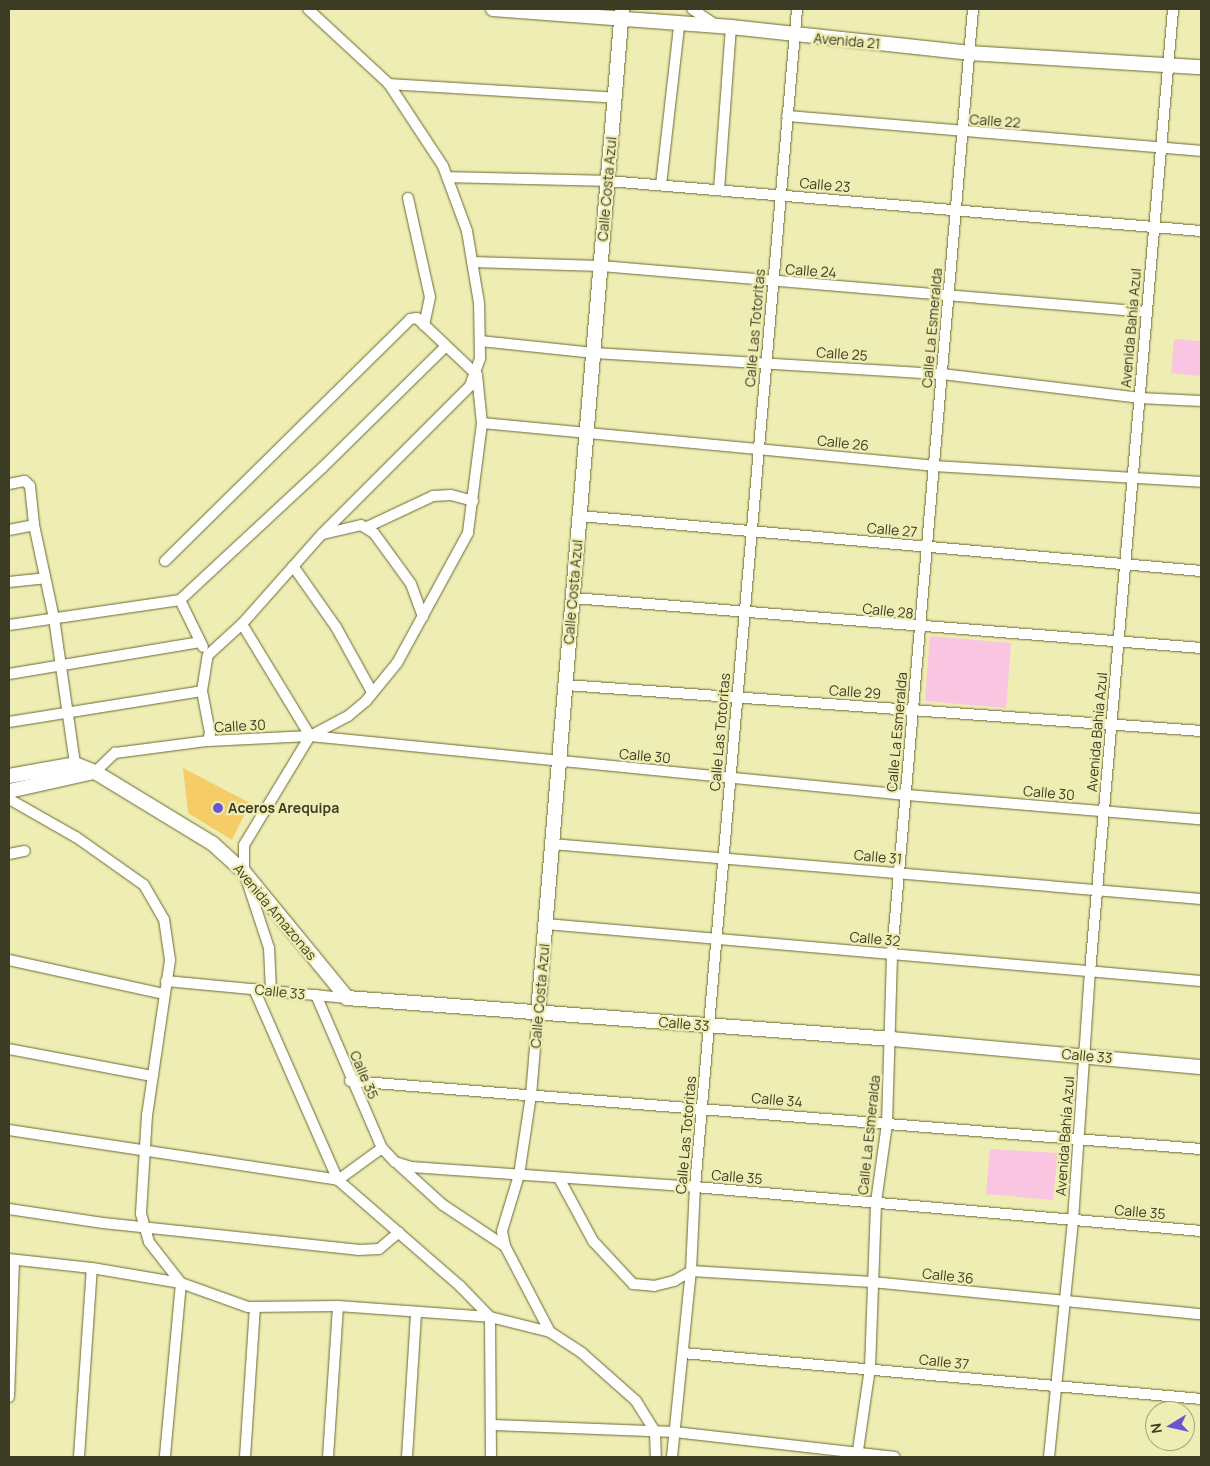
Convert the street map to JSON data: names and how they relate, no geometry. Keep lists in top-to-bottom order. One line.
{"streets":{"street":["Avenida 21","Calle 22","Calle 23","Calle Costa Azul","Calle 24","Calle Las Totoritas","Calle La Esmeralda","Avenida Bahía Azul","Calle 25","Calle 26","Calle 27","Calle 28","Calle 29","Calle 30","Calle 31","Avenida Amazonas","Calle 32","Calle 33","Calle 35","Calle 34","Calle 36","Calle 37"]},"crossings":[["Avenida 21","Calle Costa Azul"],["Avenida 21","Calle Las Totoritas"],["Avenida 21","Calle La Esmeralda"],["Avenida 21","Avenida Bahía Azul"],["Calle 22","Calle Las Totoritas"],["Calle 22","Calle La Esmeralda"],["Calle 22","Avenida Bahía Azul"],["Calle 23","Calle Costa Azul"],["Calle 23","Calle Las Totoritas"],["Calle 23","Calle La Esmeralda"],["Calle 23","Avenida Bahía Azul"],["Calle Costa Azul","Calle 24"],["Calle Costa Azul","Calle 25"],["Calle Costa Azul","Calle 26"],["Calle Costa Azul","Calle 27"],["Calle Costa Azul","Calle 28"],["Calle Costa Azul","Calle 29"],["Calle Costa Azul","Calle 30"],["Calle Costa Azul","Calle 31"],["Calle Costa Azul","Calle 32"],["Calle Costa Azul","Calle 33"],["Calle Costa Azul","Calle 35"],["Calle Costa Azul","Calle 34"],["Calle 24","Calle Las Totoritas"],["Calle 24","Calle La Esmeralda"],["Calle 24","Avenida Bahía Azul"],["Calle Las Totoritas","Calle 25"],["Calle Las Totoritas","Calle 26"],["Calle Las Totoritas","Calle 27"],["Calle Las Totoritas","Calle 28"],["Calle Las Totoritas","Calle 29"],["Calle Las Totoritas","Calle 30"],["Calle Las Totoritas","Calle 31"],["Calle Las Totoritas","Calle 32"],["Calle Las Totoritas","Calle 33"],["Calle Las Totoritas","Calle 35"],["Calle Las Totoritas","Calle 34"],["Calle Las Totoritas","Calle 36"],["Calle Las Totoritas","Calle 37"],["Calle La Esmeralda","Calle 25"],["Calle La Esmeralda","Calle 26"],["Calle La Esmeralda","Calle 27"],["Calle La Esmeralda","Calle 28"],["Calle La Esmeralda","Calle 29"],["Calle La Esmeralda","Calle 30"],["Calle La Esmeralda","Calle 31"],["Calle La Esmeralda","Calle 32"],["Calle La Esmeralda","Calle 33"],["Calle La Esmeralda","Calle 35"],["Calle La Esmeralda","Calle 34"],["Calle La Esmeralda","Calle 36"],["Calle La Esmeralda","Calle 37"],["Avenida Bahía Azul","Calle 25"],["Avenida Bahía Azul","Calle 26"],["Avenida Bahía Azul","Calle 27"],["Avenida Bahía Azul","Calle 28"],["Avenida Bahía Azul","Calle 29"],["Avenida Bahía Azul","Calle 30"],["Avenida Bahía Azul","Calle 31"],["Avenida Bahía Azul","Calle 32"],["Avenida Bahía Azul","Calle 33"],["Avenida Bahía Azul","Calle 35"],["Avenida Bahía Azul","Calle 34"],["Avenida Bahía Azul","Calle 36"],["Avenida Bahía Azul","Calle 37"],["Calle 30","Avenida Amazonas"],["Avenida Amazonas","Calle 33"],["Calle 33","Calle 35"],["Calle 35","Calle 34"]],"places":["Aceros Arequipa"],"north":"left"}
